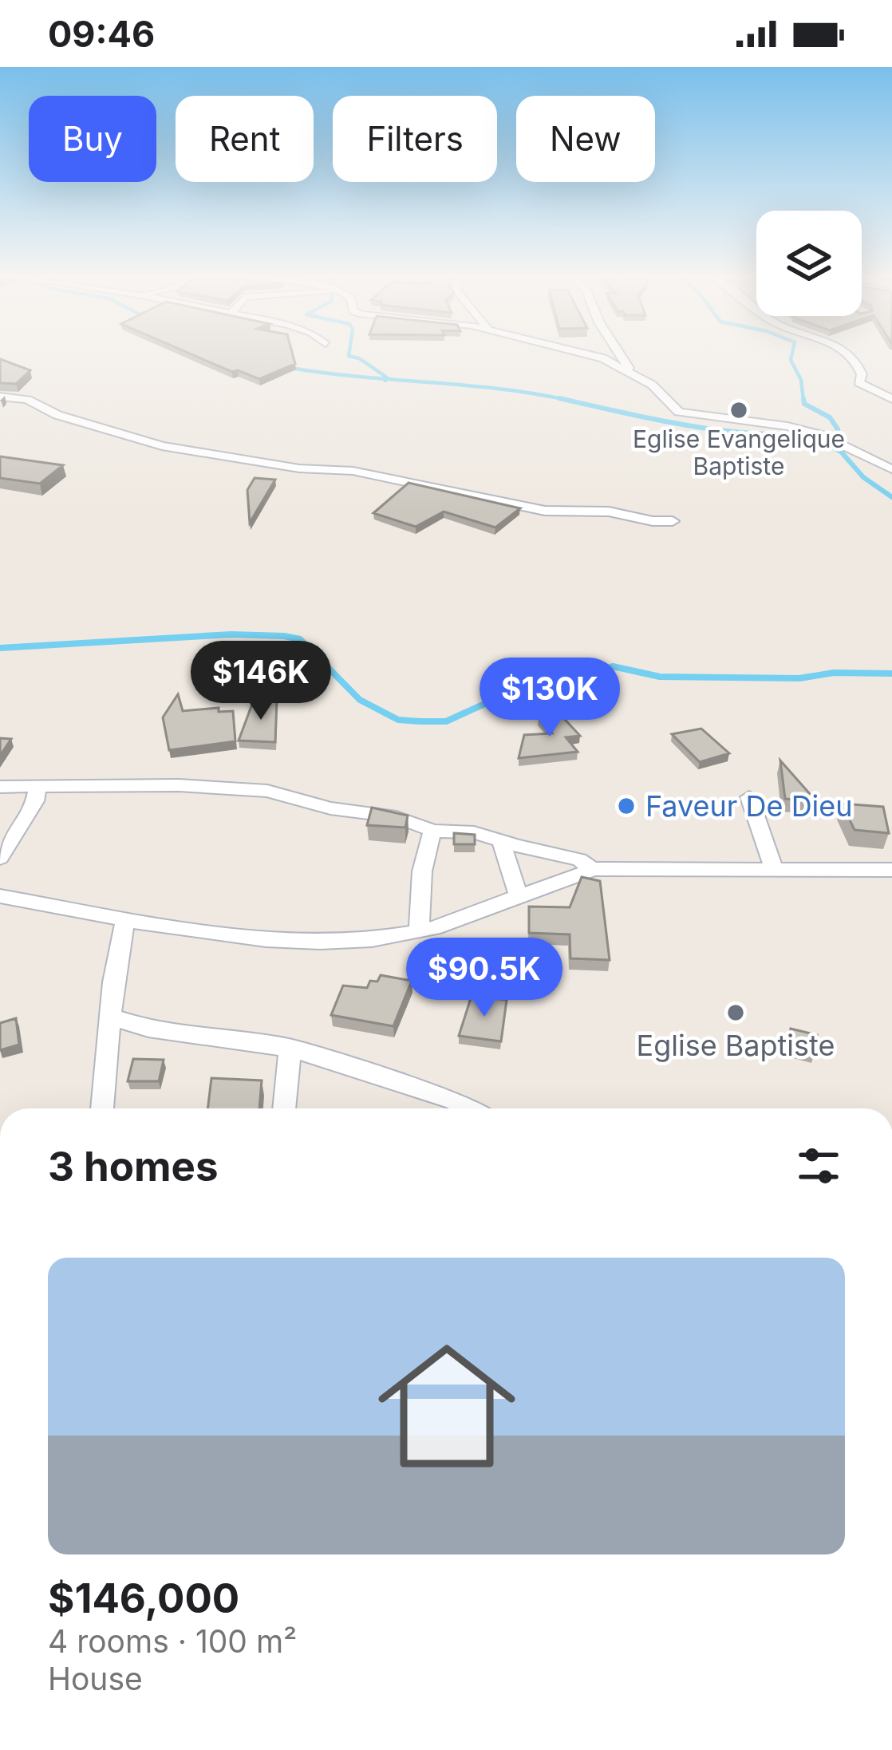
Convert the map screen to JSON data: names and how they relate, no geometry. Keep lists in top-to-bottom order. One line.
{"places":["Eglise Evangelique Baptiste","Faveur De Dieu","Eglise Baptiste"],"page":{"status":"09:46","chip":["Buy","Rent","Filters","New"],"price":["$146K","$130K","$90.5K"],"heading":"3 homes","list":[{"name":"$146,000","note":"4 rooms · 100 m² · House"}]}}
